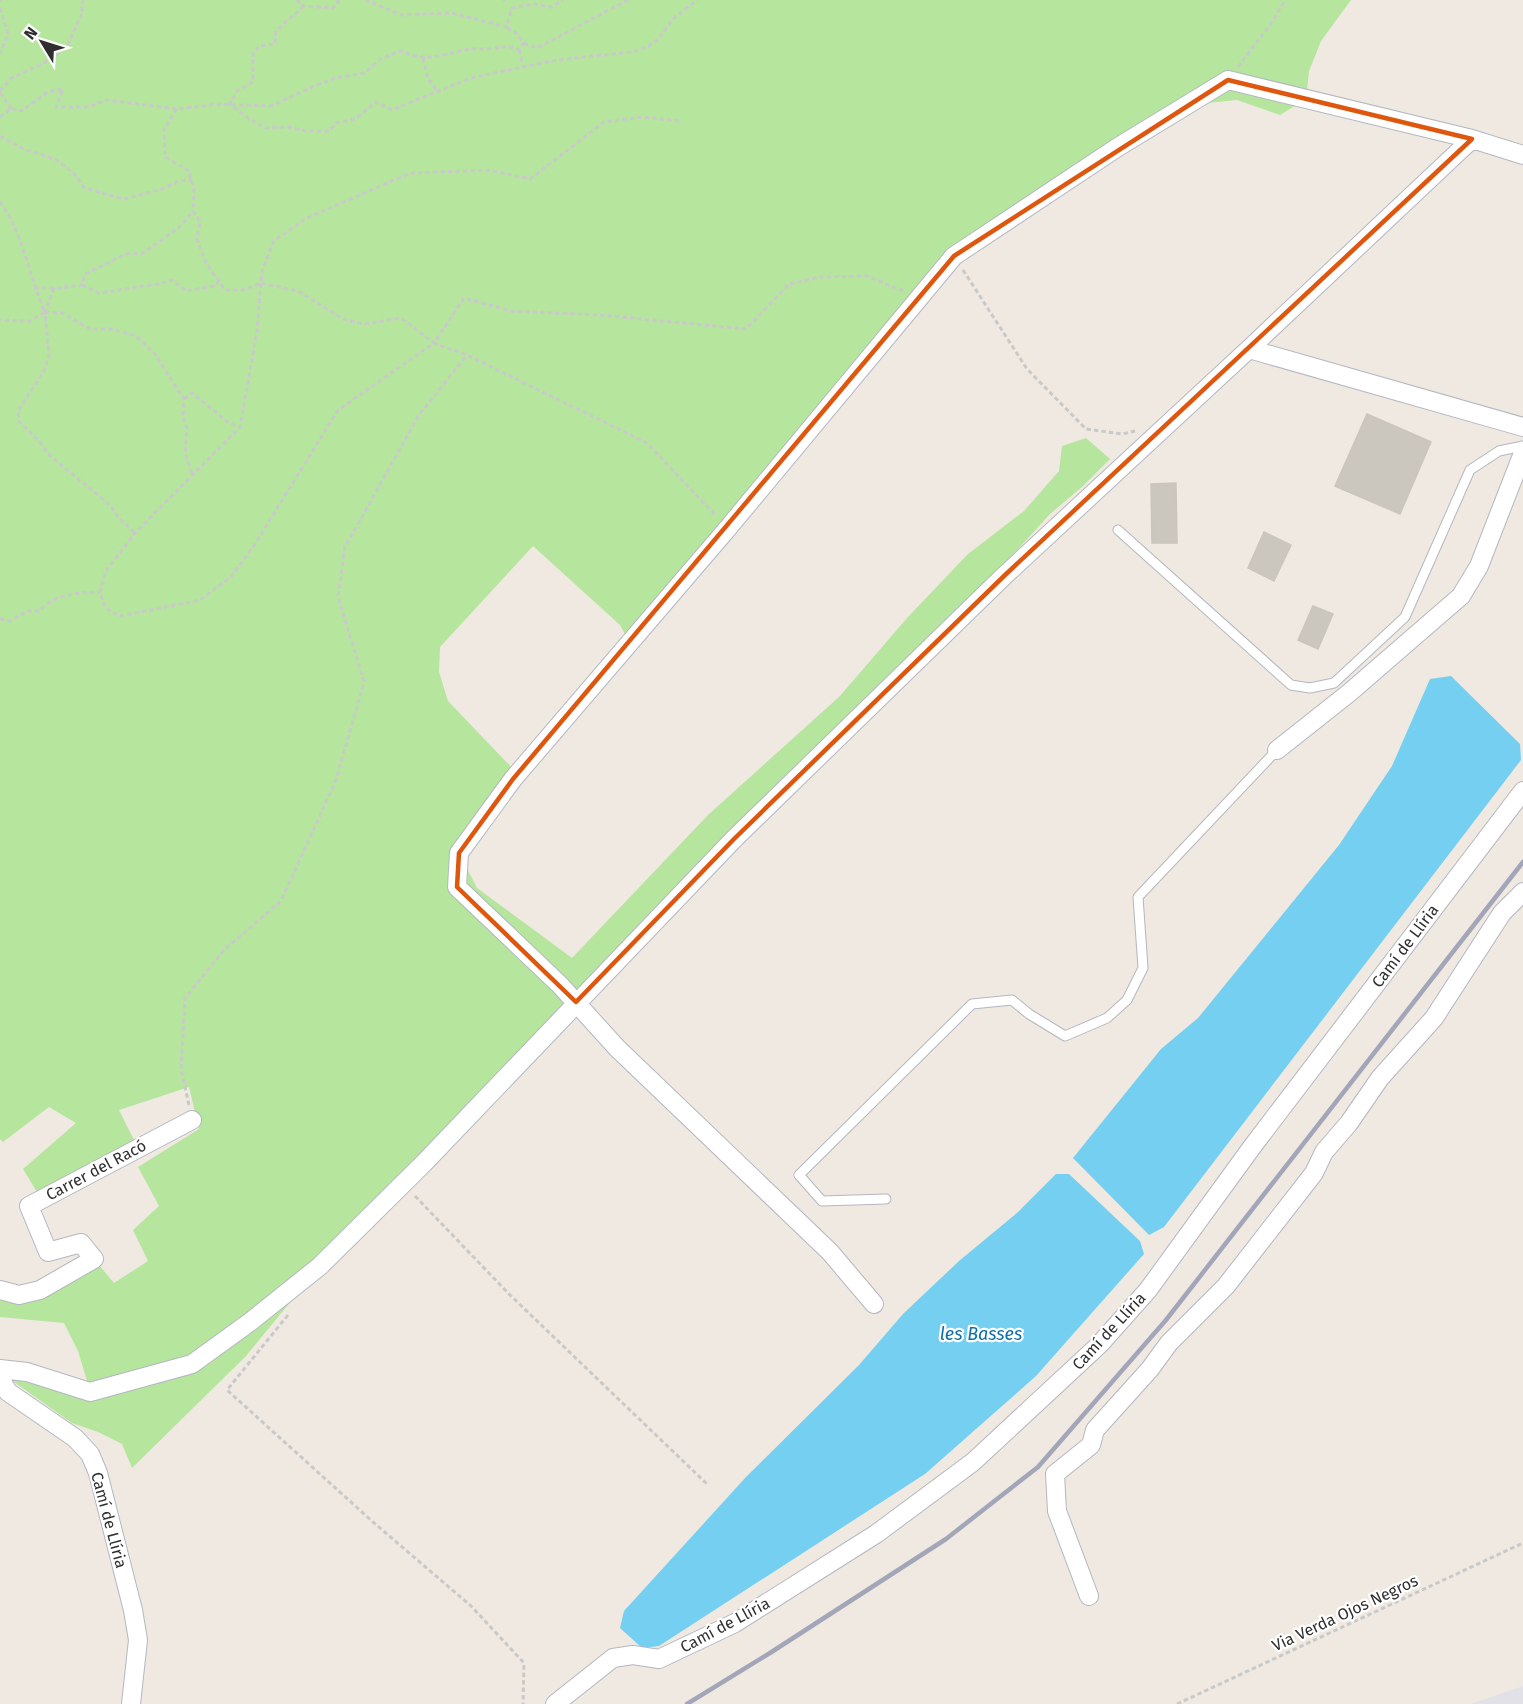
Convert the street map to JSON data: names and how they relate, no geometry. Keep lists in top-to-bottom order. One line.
{"streets":{"street":["Camí de Llíria","Carrer del Racó"],"path":["Via Verda Ojos Negros"]},"water":["les Basses"],"north":"top left"}
